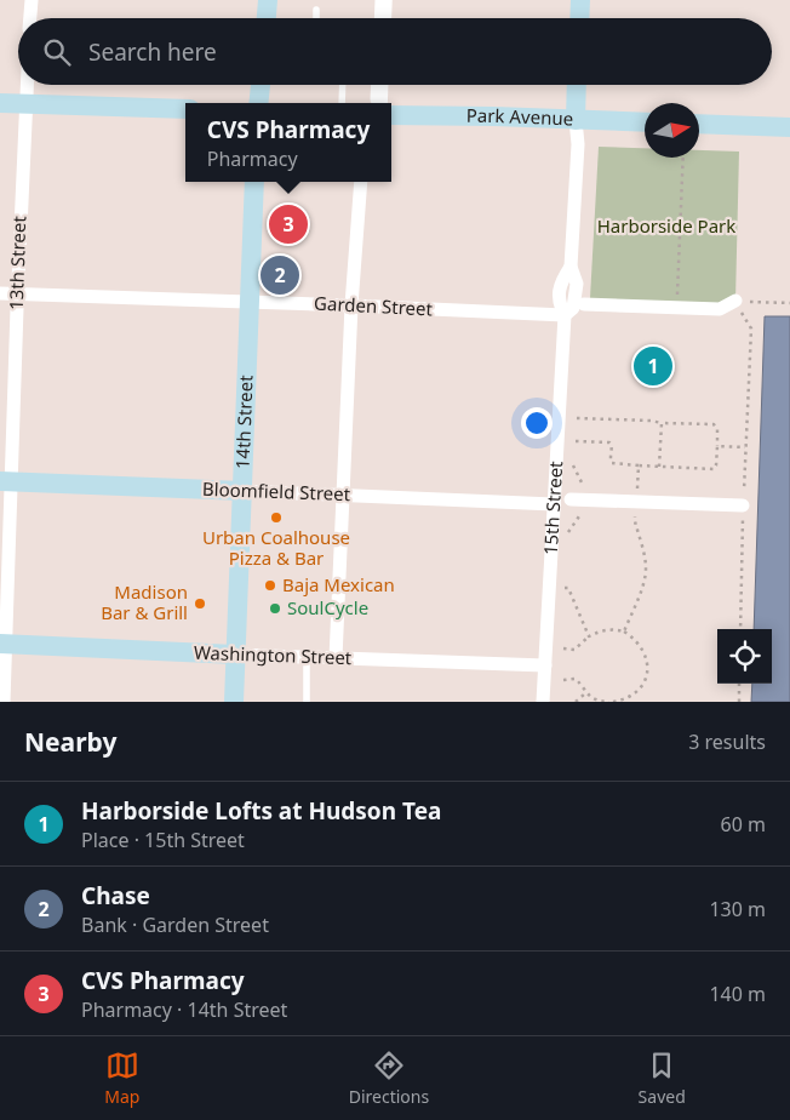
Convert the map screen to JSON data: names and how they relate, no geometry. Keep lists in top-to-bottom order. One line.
{"streets":{"main road":["Park Avenue","14th Street","Bloomfield Street","15th Street","Washington Street"],"street":["13th Street","Garden Street"]},"crossings":[["Park Avenue","15th Street"],["13th Street","Garden Street"],["13th Street","Bloomfield Street"],["13th Street","Washington Street"],["Garden Street","14th Street"],["Garden Street","15th Street"],["14th Street","Bloomfield Street"],["14th Street","Washington Street"],["Bloomfield Street","15th Street"],["15th Street","Washington Street"]],"parks":["Harborside Park"],"places":["Urban Coalhouse Pizza & Bar","Baja Mexican","Madison Bar & Grill","SoulCycle"],"north":"right","page":{"search":"Search here","popup":["CVS Pharmacy","Pharmacy"],"pins":["3","2","1"],"heading":["Nearby","3 results"],"list":[{"mark":"1","name":"Harborside Lofts at Hudson Tea","note":"Place · 15th Street","value":"60 m"},{"mark":"2","name":"Chase","note":"Bank · Garden Street","value":"130 m"},{"mark":"3","name":"CVS Pharmacy","note":"Pharmacy · 14th Street","value":"140 m"}],"nav":["Map","Directions","Saved"]}}
